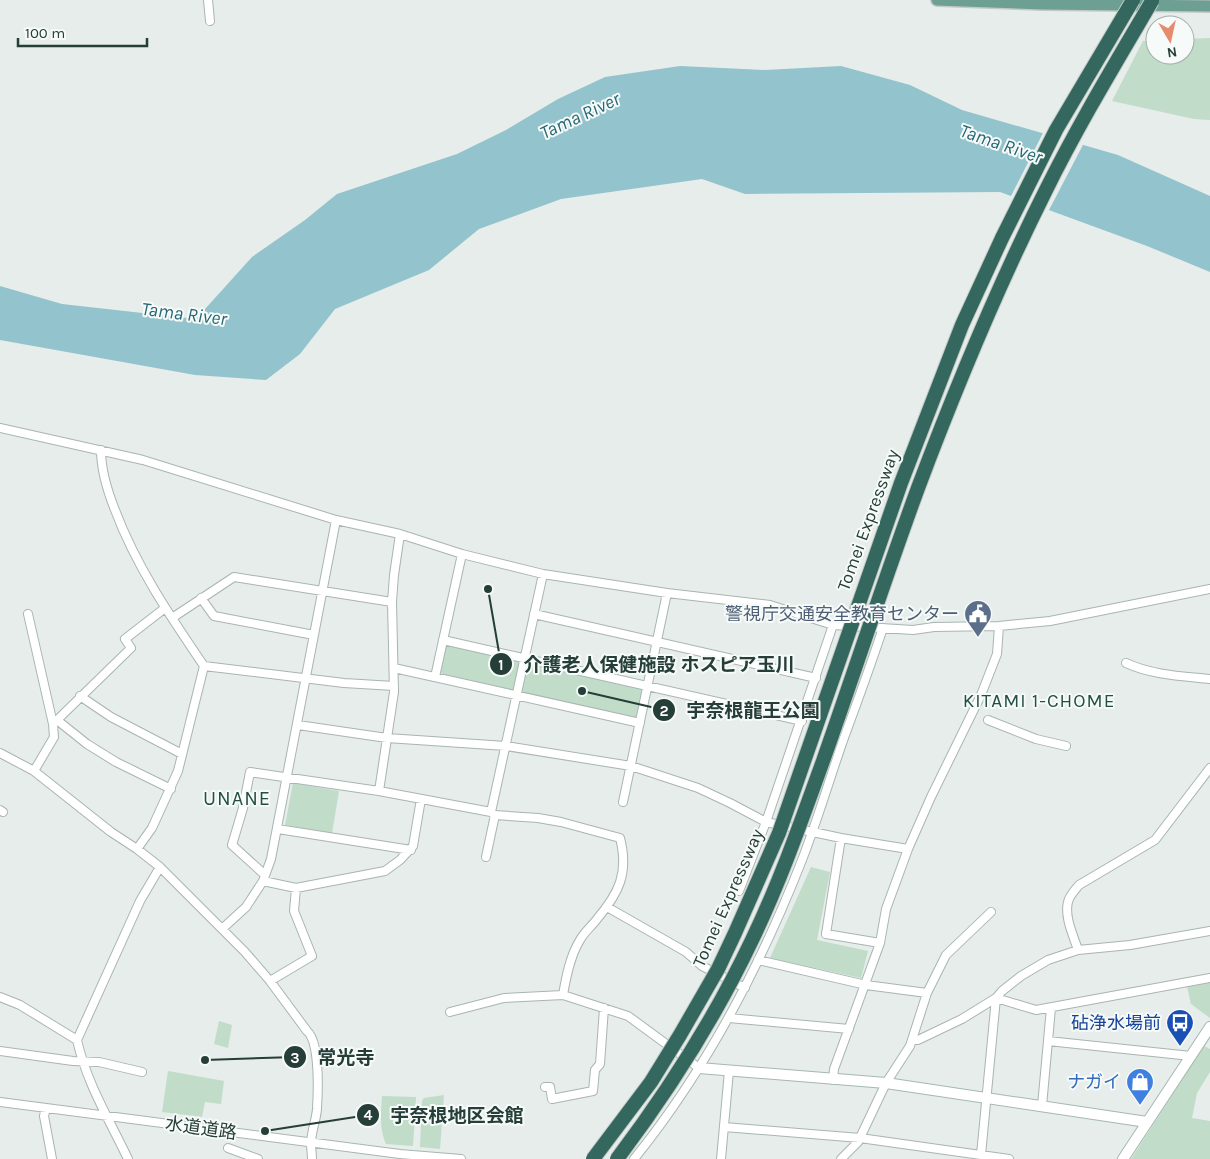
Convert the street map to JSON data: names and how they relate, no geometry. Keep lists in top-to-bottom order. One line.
{"streets":{"highway":["Tomei Expressway"],"street":["水道道路"]},"districts":["KITAMI 1-CHOME","UNANE"],"water":["Tama River"],"places":{"other":["介護老人保健施設 ホスピア玉川","宇奈根龍王公園","常光寺","宇奈根地区会館"],"public building":["警視庁交通安全教育センター"],"bus stop":["砧浄水場前"],"shop":["ナガイ"]},"scale_bar":"100 m","north":"bottom"}
